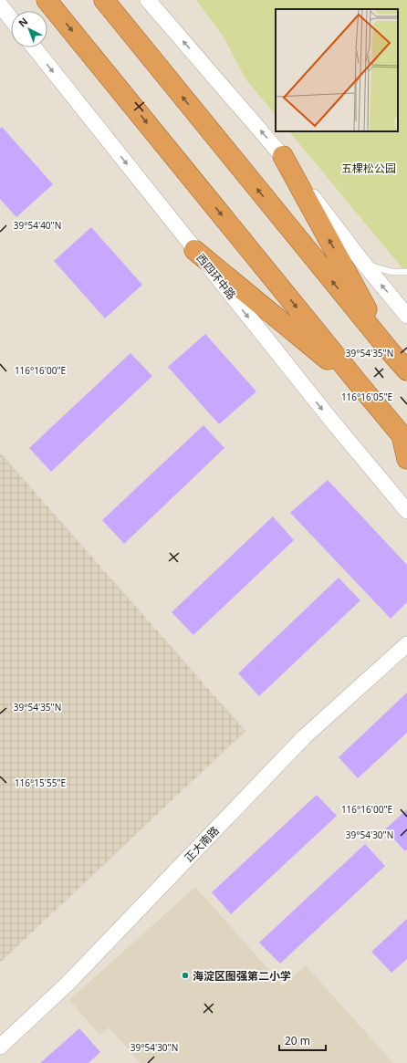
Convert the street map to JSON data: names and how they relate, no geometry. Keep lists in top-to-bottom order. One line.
{"streets":{"street":["西四环中路","正大南路"]},"parks":["五棵松公园"],"places":["海淀区图强第二小学"],"scale_bar":"20 m","north":"top left","coordinates":["39°54'40\"N","39°54'35\"N","116°16'00\"E","116°16'05\"E","116°15'55\"E","39°54'30\"N"]}
